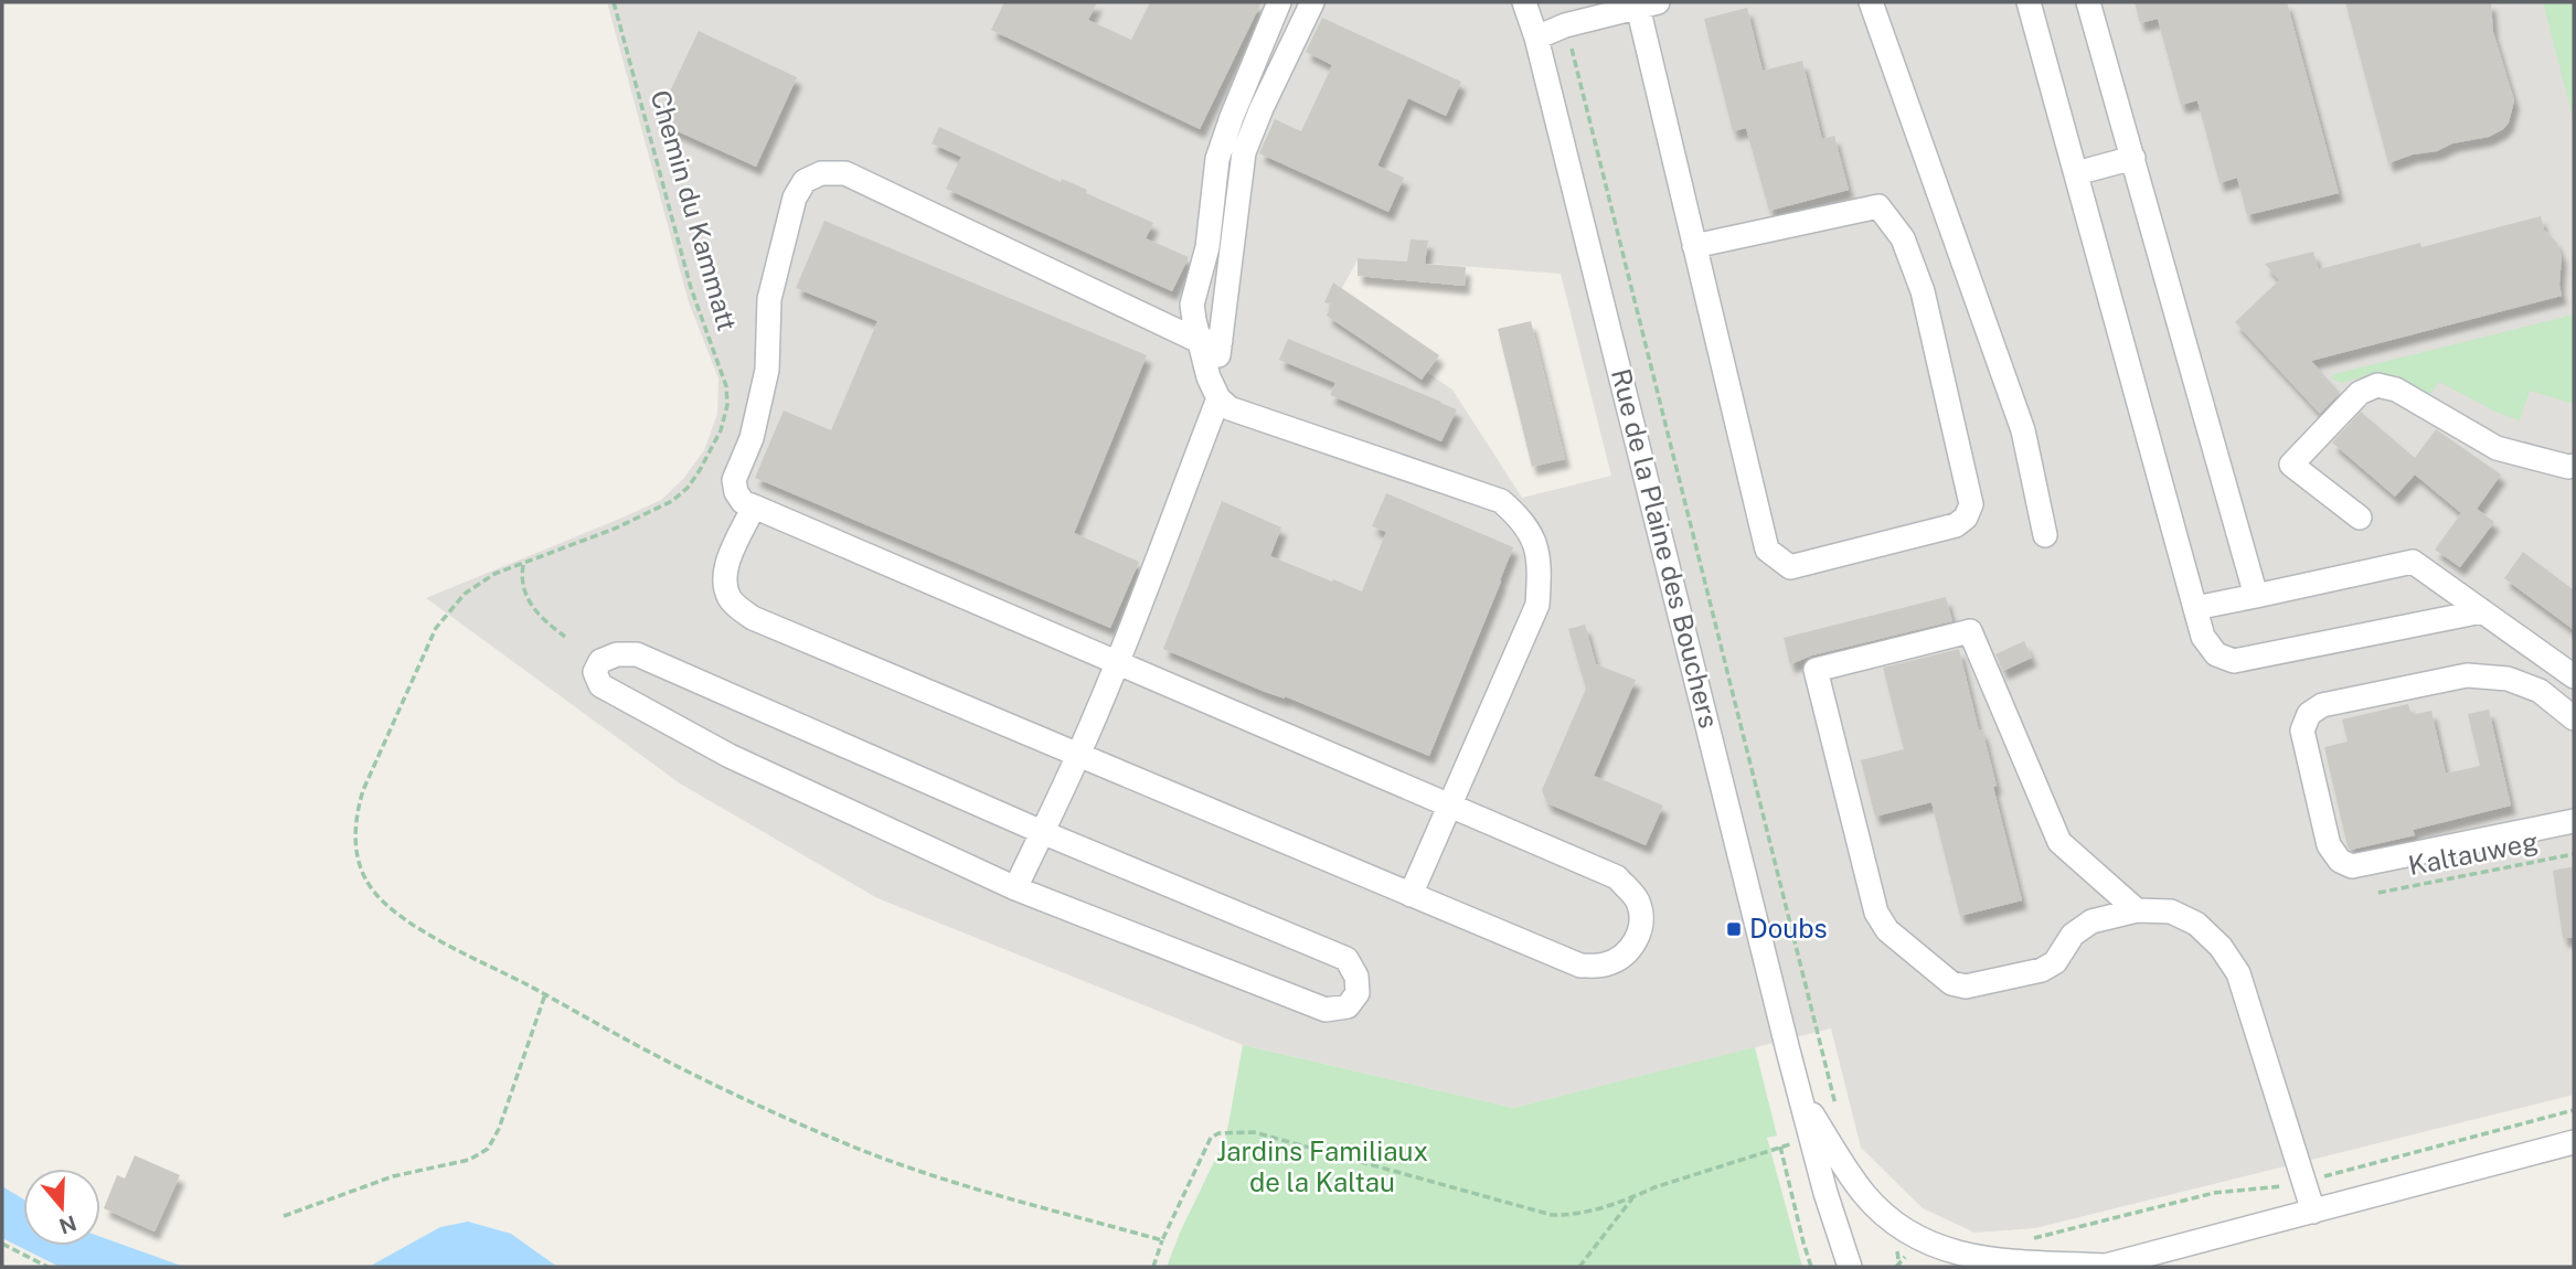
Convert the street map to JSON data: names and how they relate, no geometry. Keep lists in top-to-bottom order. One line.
{"streets":{"street":["Rue de la Plaine des Bouchers"],"path":["Chemin du Kammatt","Kaltauweg"]},"parks":["Jardins Familiaux de la Kaltau"],"places":{"transit":["Doubs"]},"north":"bottom"}
